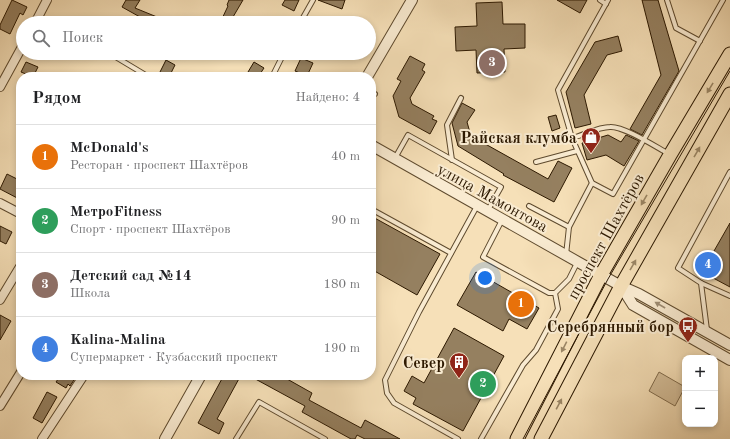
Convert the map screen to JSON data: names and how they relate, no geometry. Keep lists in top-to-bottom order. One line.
{"streets":{"main road":["проспект Шахтёров"],"street":["улица Мамонтова"]},"crossings":[["улица Мамонтова","проспект Шахтёров"]],"places":{"shop":["Райская клумба"],"bus stop":["Серебрянный бор"],"building":["Север"]},"page":{"search":"Поиск","pins":["3","4","1","2"],"heading":["Рядом","Найдено: 4"],"list":[{"mark":"1","name":"McDonald's","note":"Ресторан · проспект Шахтёров","value":"40 m"},{"mark":"2","name":"МетроFitness","note":"Спорт · проспект Шахтёров","value":"90 m"},{"mark":"3","name":"Детский сад №14","note":"Школа","value":"180 m"},{"mark":"4","name":"Kalina-Malina","note":"Супермаркет · Кузбасский проспект","value":"190 m"}],"map_buttons":["+","−"]}}
